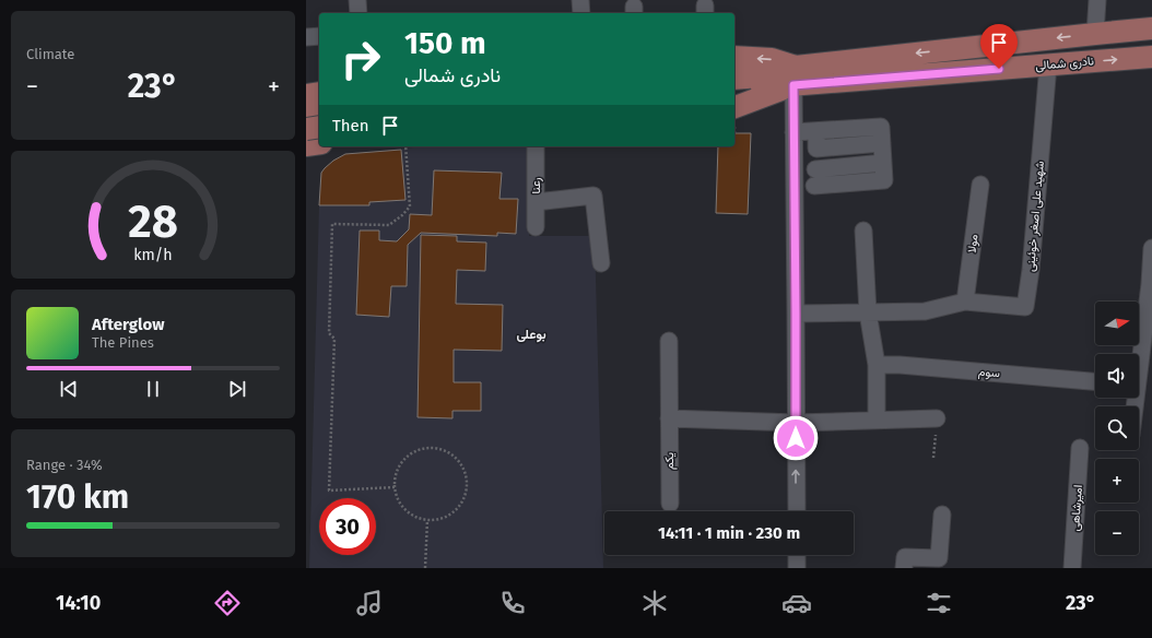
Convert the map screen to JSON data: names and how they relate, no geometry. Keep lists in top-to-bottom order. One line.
{"streets":{"main road":["نادری شمالی"],"street":["رعنا","شهید علی اصغر خوئینی","مولا","سوم","یکم","امیرشاهی"]},"crossings":[["نادری شمالی","شهید علی اصغر خوئینی"],["شهید علی اصغر خوئینی","مولا"]],"districts":["بوعلی"],"north":"right","page":{"tile":["Climate",["Range · 34%","170 km"]],"turn":["150 m","نادری شمالی"],"heat":["−","23°","+"],"then":"Then","map_buttons":["+","−"],"song":["Afterglow","The Pines"],"limit":"30","trip":"14:11 · 1 min · 230 m","tabs":["14:10","23°"],"gauge":["28","km/h"]}}
